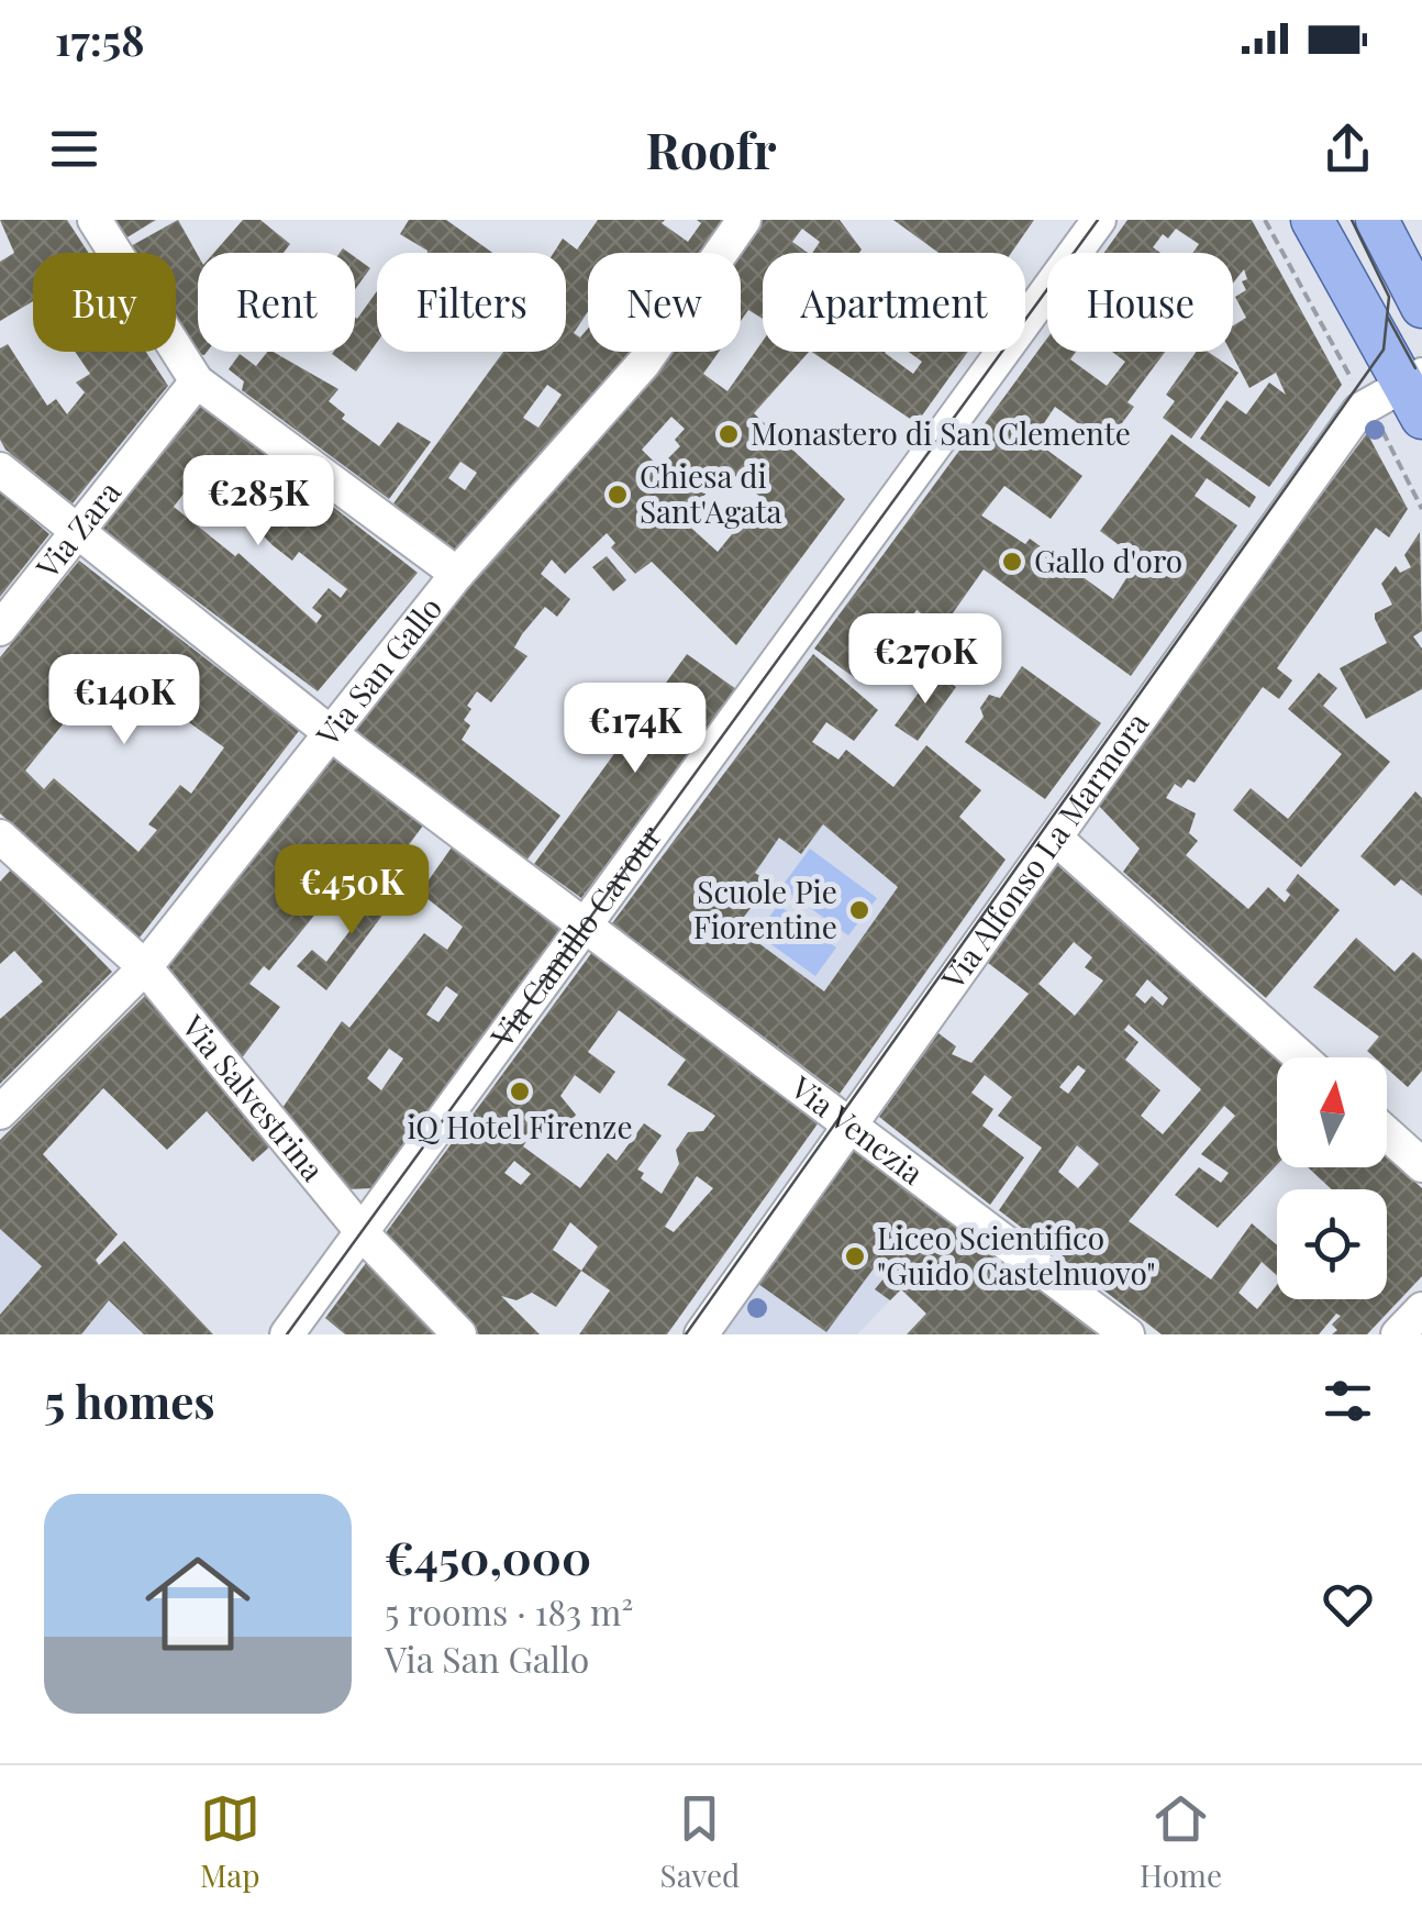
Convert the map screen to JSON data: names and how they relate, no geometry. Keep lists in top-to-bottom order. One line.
{"streets":{"street":["Via Zara","Via San Gallo","Via Alfonso La Marmora","Via Camillo Cavour","Via Salvestrina","Via Venezia"]},"crossings":[["Via Zara","Via Venezia"],["Via San Gallo","Via Salvestrina"],["Via San Gallo","Via Venezia"],["Via Alfonso La Marmora","Via Venezia"],["Via Camillo Cavour","Via Salvestrina"],["Via Camillo Cavour","Via Venezia"]],"places":["Monastero di San Clemente","Chiesa di Sant'Agata","Gallo d'oro","Scuole Pie Fiorentine","iQ Hotel Firenze","Liceo Scientifico \"Guido Castelnuovo\""],"north":"top","page":{"status":"17:58","header":"Roofr","chip":["Buy","Rent","Filters","New","Apartment","House"],"price":["€285K","€270K","€140K","€174K","€450K"],"heading":"5 homes","list":[{"name":"€450,000","note":"5 rooms · 183 m² · Via San Gallo"}],"tabs":["Map","Saved","Home"]}}
